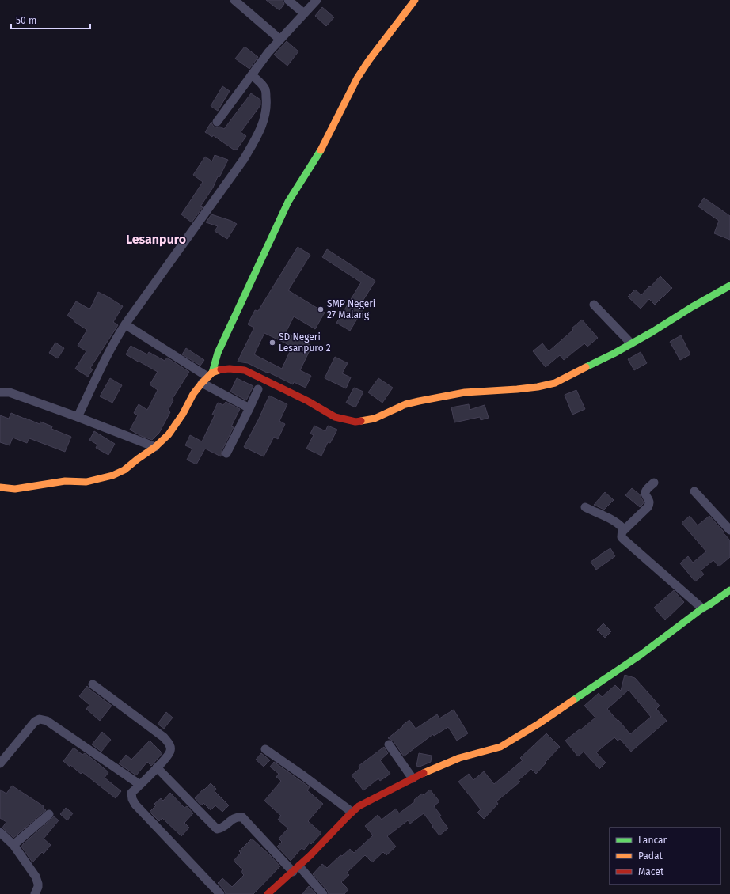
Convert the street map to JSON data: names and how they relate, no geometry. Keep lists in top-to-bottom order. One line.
{"districts":["Lesanpuro"],"places":["SMP Negeri 27 Malang","SD Negeri Lesanpuro 2"],"legend":["Lancar","Padat","Macet"],"scale_bar":"50 m"}
